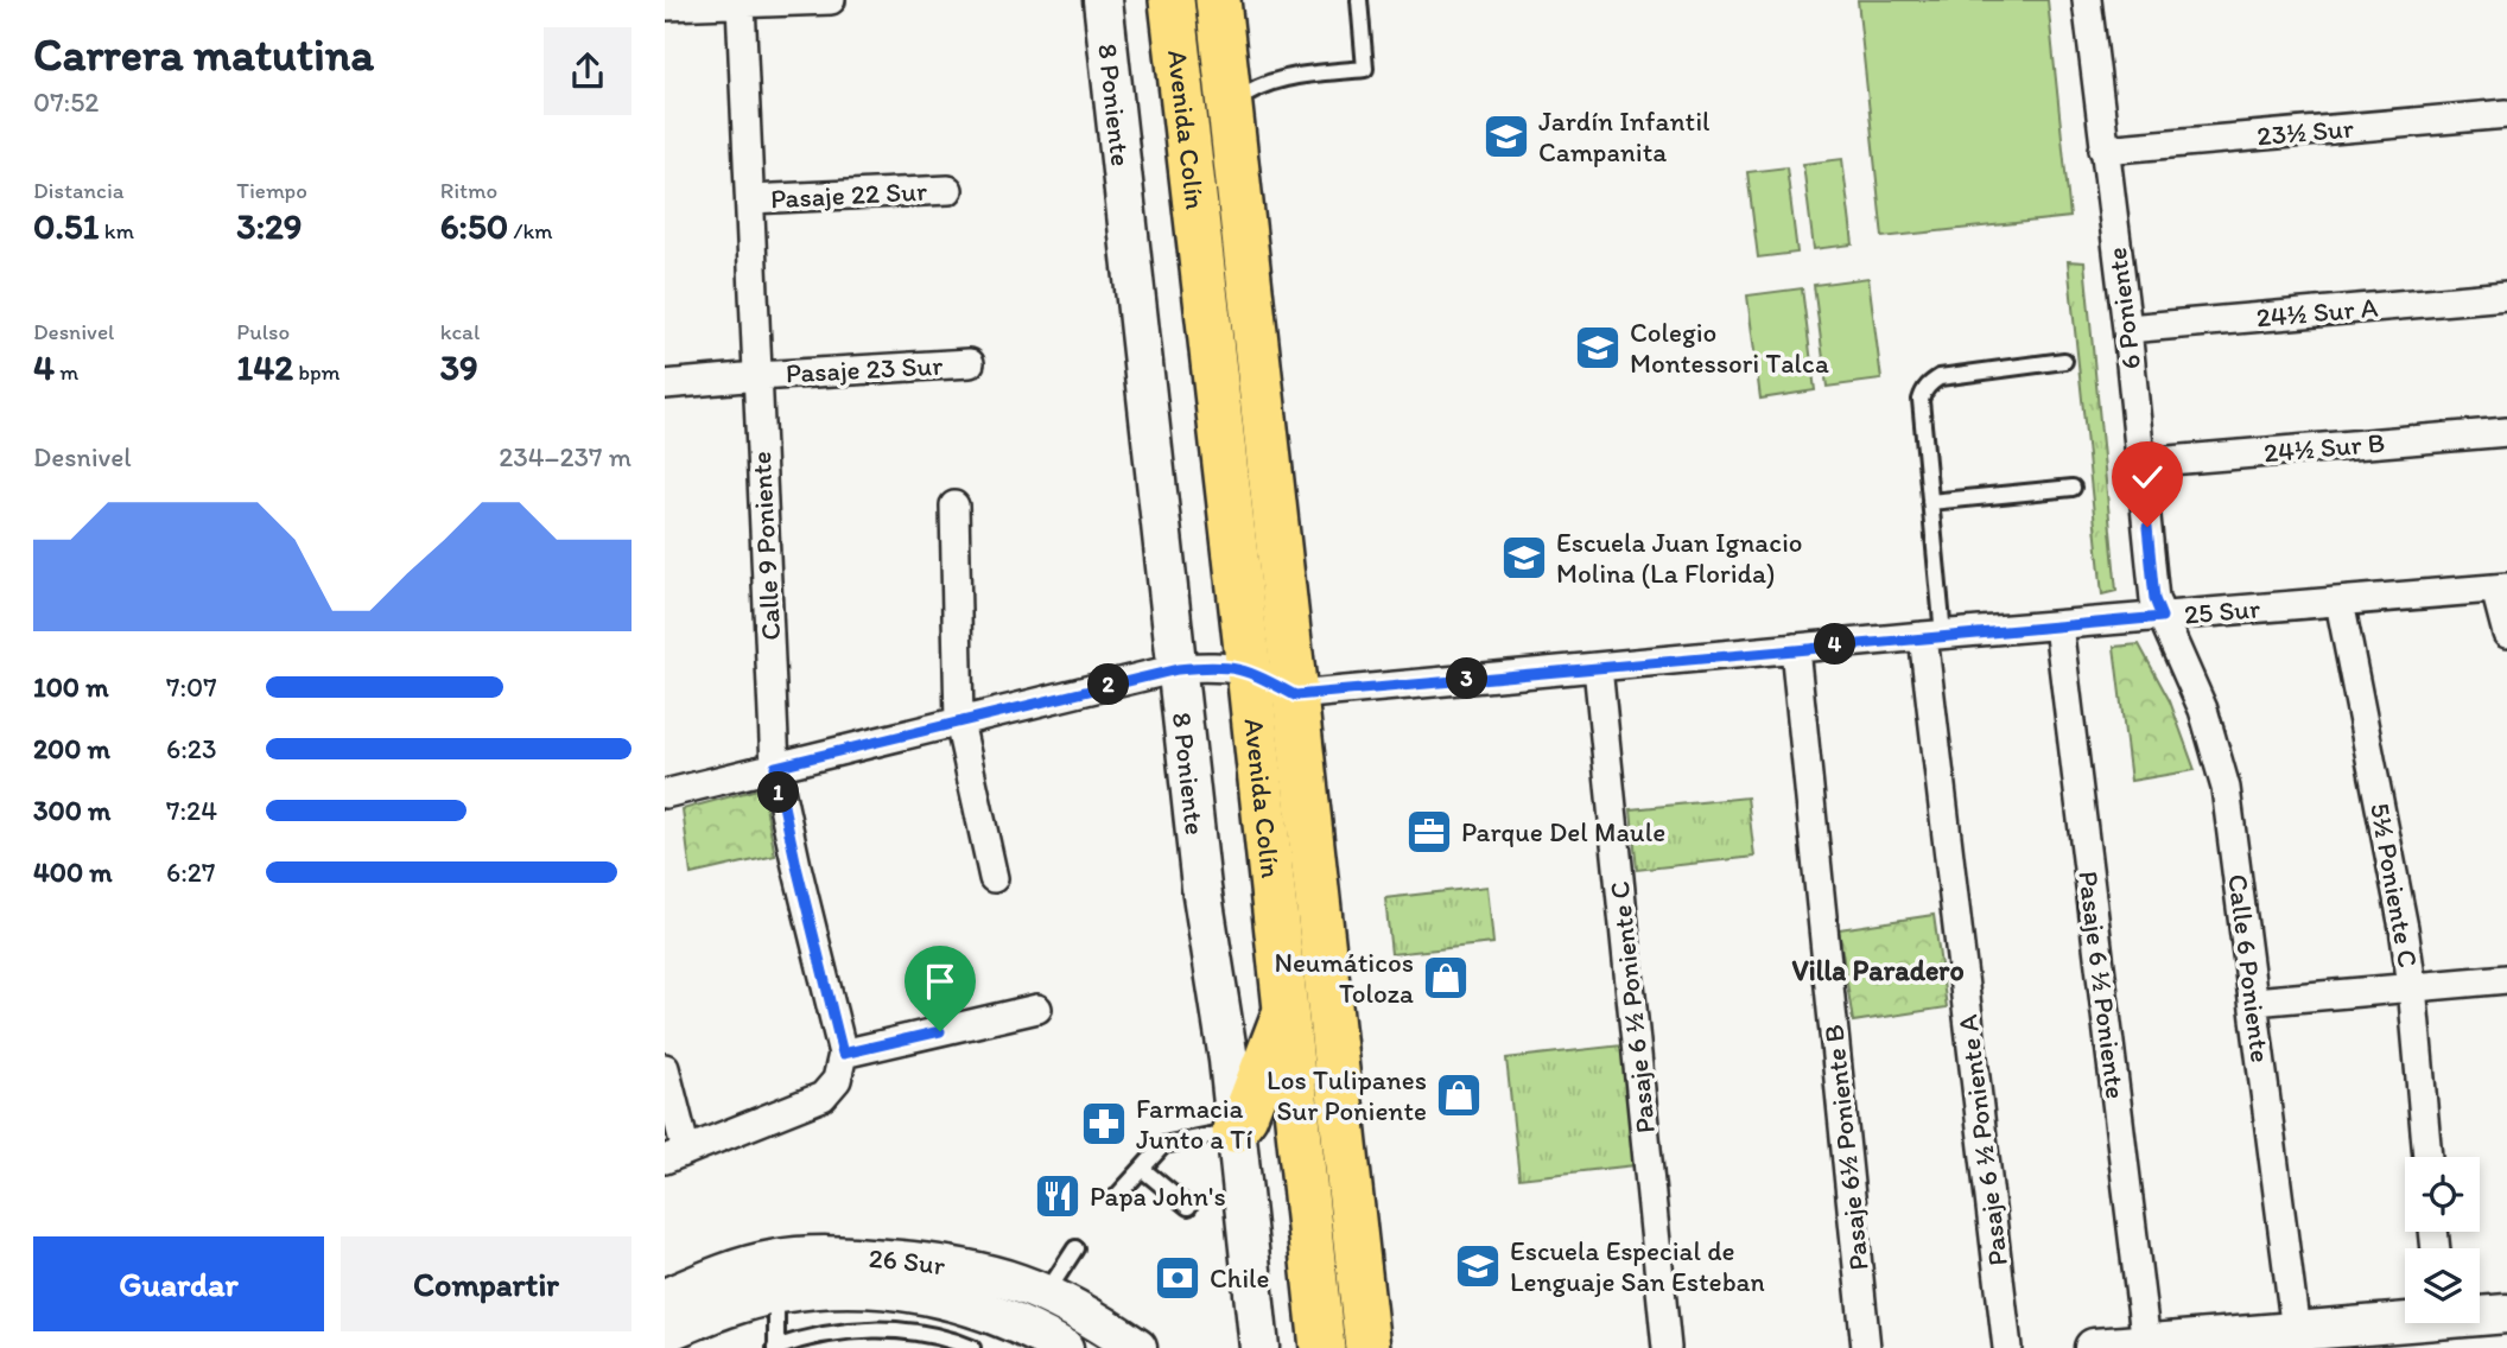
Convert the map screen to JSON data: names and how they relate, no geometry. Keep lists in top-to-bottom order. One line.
{"streets":{"main road":["Avenida Colín"],"street":["8 Poniente","23½ Sur","Pasaje 22 Sur","6 Poniente","24½ Sur A","Pasaje 23 Sur","24½ Sur B","Calle 9 Poniente","25 Sur","5½ Poniente C","Calle 6 Poniente","Pasaje 6 ½ Poniente","Pasaje 6 ½ Poniente C","Pasaje 6 ½ Poniente A","Pasaje 6½ Poniente B","26 Sur"]},"crossings":[["Avenida Colín","25 Sur"],["23½ Sur","6 Poniente"],["Pasaje 22 Sur","Calle 9 Poniente"],["6 Poniente","24½ Sur A"],["6 Poniente","24½ Sur B"],["6 Poniente","25 Sur"],["6 Poniente","Calle 6 Poniente"],["Pasaje 23 Sur","Calle 9 Poniente"],["25 Sur","5½ Poniente C"],["25 Sur","Calle 6 Poniente"],["25 Sur","Pasaje 6 ½ Poniente"],["25 Sur","Pasaje 6 ½ Poniente C"],["25 Sur","Pasaje 6 ½ Poniente A"],["25 Sur","Pasaje 6½ Poniente B"]],"districts":["Villa Paradero"],"places":{"school or university":["Jardín Infantil Campanita","Colegio Montessori Talca","Escuela Juan Ignacio Molina (La Florida)","Escuela Especial de Lenguaje San Esteban"],"office":["Parque Del Maule"],"shop":["Neumáticos Toloza","Los Tulipanes Sur Poniente"],"pharmacy":["Farmacia Junto a Tí"],"restaurant":["Papa John's"],"bank":["Chile"]},"page":{"heading":["Carrera matutina","07:52"],"stats":[["Distancia","0.51 km"],["Tiempo","3:29"],["Ritmo","6:50 /km"],["Desnivel","4 m"],["Pulso","142 bpm"],["kcal","39"]],"chart":["Desnivel","234–237 m"],"pins":["4","3","2","1"],"list":[{"name":"100 m","note":"7:07"},{"name":"200 m","note":"6:23"},{"name":"300 m","note":"7:24"},{"name":"400 m","note":"6:27"}],"buttons":["Guardar","Compartir"]}}
